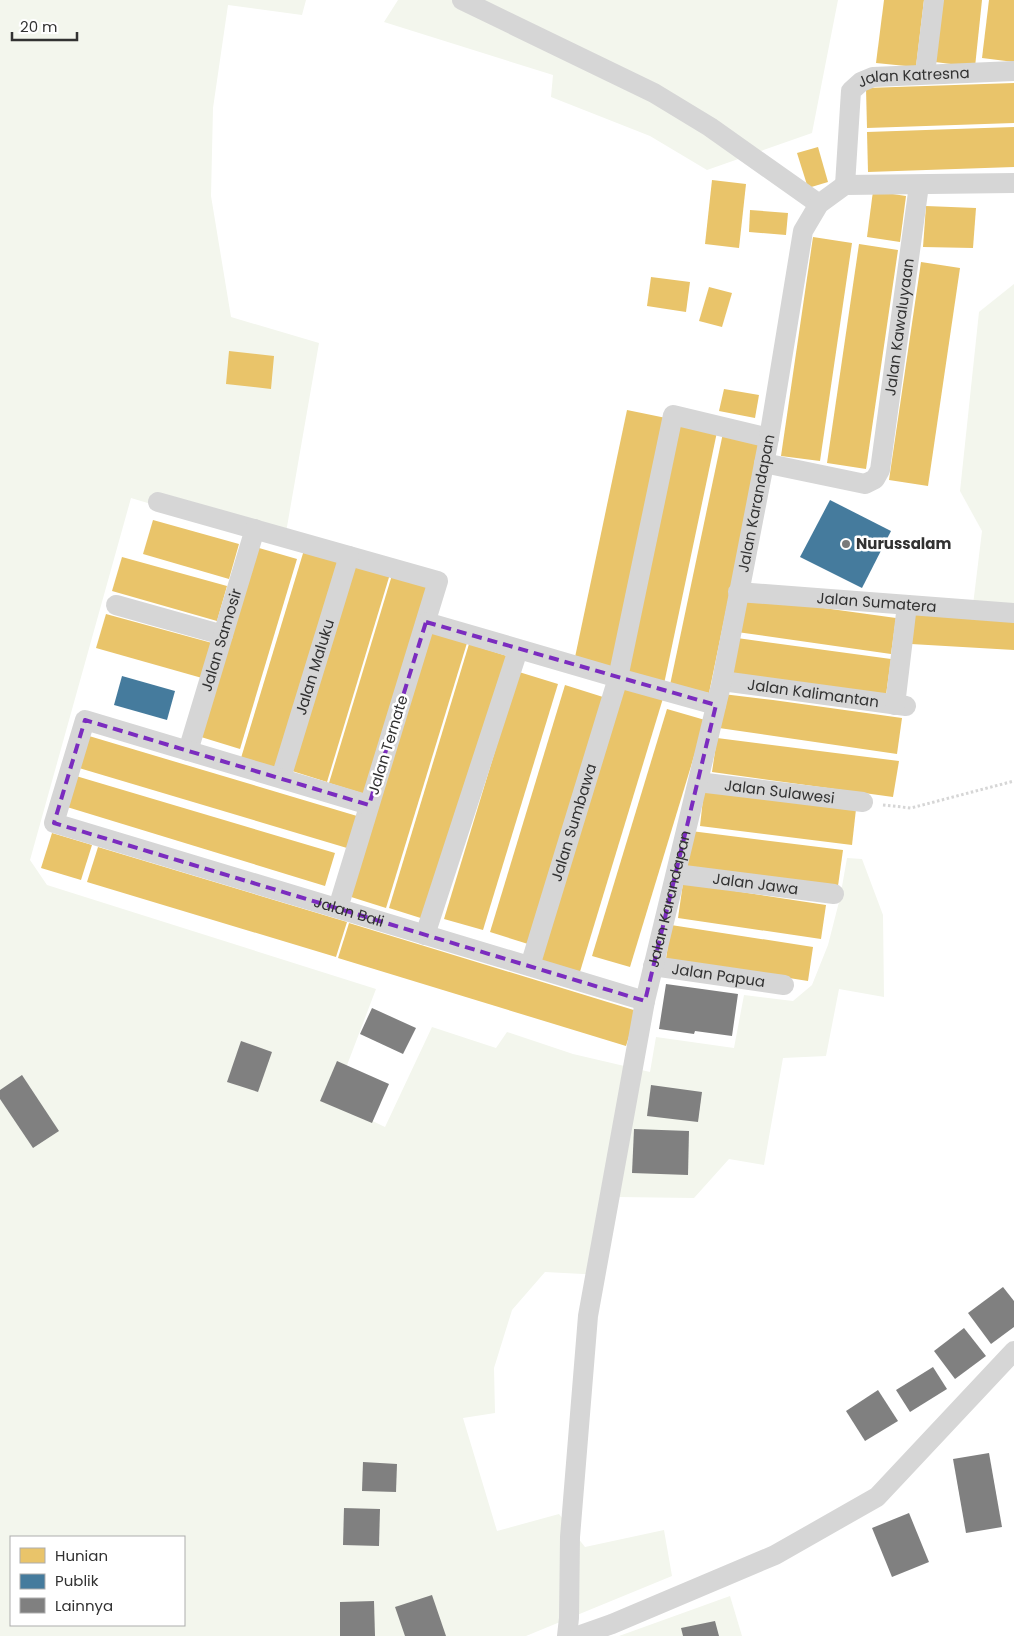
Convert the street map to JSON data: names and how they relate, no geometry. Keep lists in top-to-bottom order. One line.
{"streets":{"street":["Jalan Katresna","Jalan Kawaluyaan","Jalan Karandapan","Jalan Sumatera","Jalan Samosir","Jalan Maluku","Jalan Kalimantan","Jalan Ternate","Jalan Sulawesi","Jalan Sumbawa","Jalan Jawa","Jalan Bali","Jalan Papua"]},"crossings":[["Jalan Katresna","Jalan Karandapan"],["Jalan Kawaluyaan","Jalan Karandapan"],["Jalan Karandapan","Jalan Sumatera"],["Jalan Karandapan","Jalan Kalimantan"],["Jalan Karandapan","Jalan Sulawesi"],["Jalan Karandapan","Jalan Sumbawa"],["Jalan Karandapan","Jalan Jawa"],["Jalan Karandapan","Jalan Bali"],["Jalan Karandapan","Jalan Papua"],["Jalan Sumatera","Jalan Kalimantan"],["Jalan Samosir","Jalan Bali"],["Jalan Maluku","Jalan Ternate"],["Jalan Ternate","Jalan Bali"],["Jalan Sumbawa","Jalan Bali"]],"places":["Nurussalam"],"legend":["Hunian","Publik","Lainnya"],"scale_bar":"20 m"}
